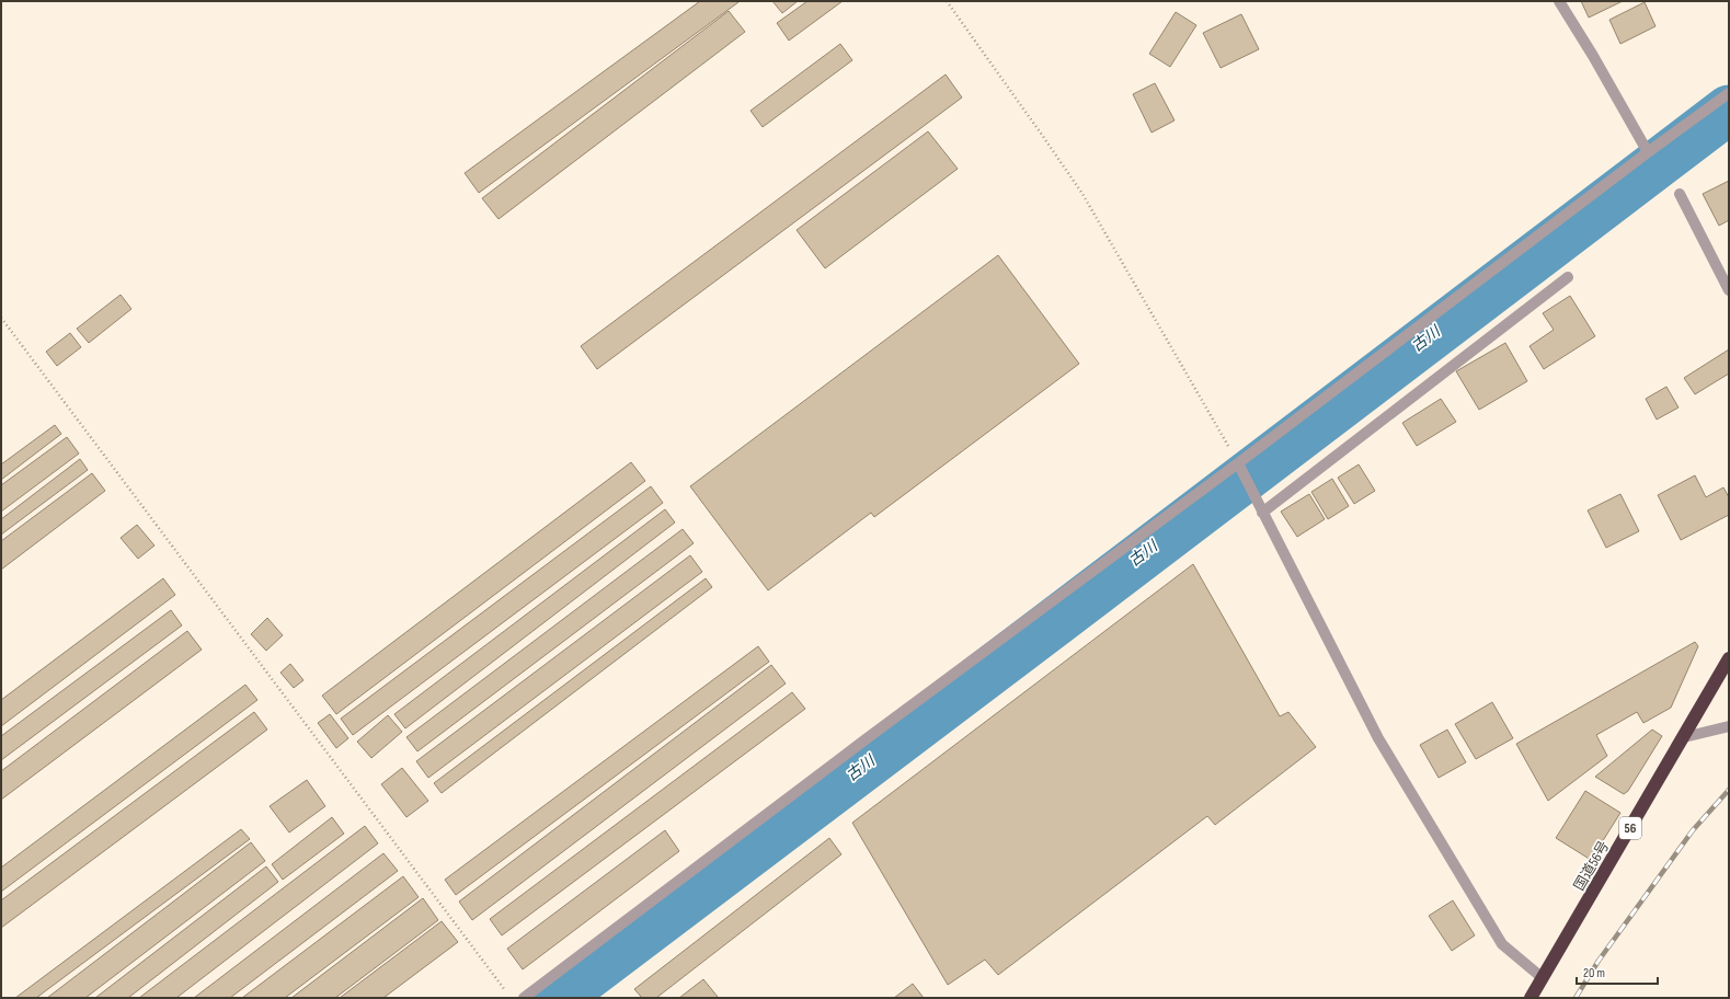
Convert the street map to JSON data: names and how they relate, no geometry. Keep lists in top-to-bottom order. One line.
{"streets":{"highway":["56","国道56号"]},"water":["古川"],"scale_bar":"20 m"}
